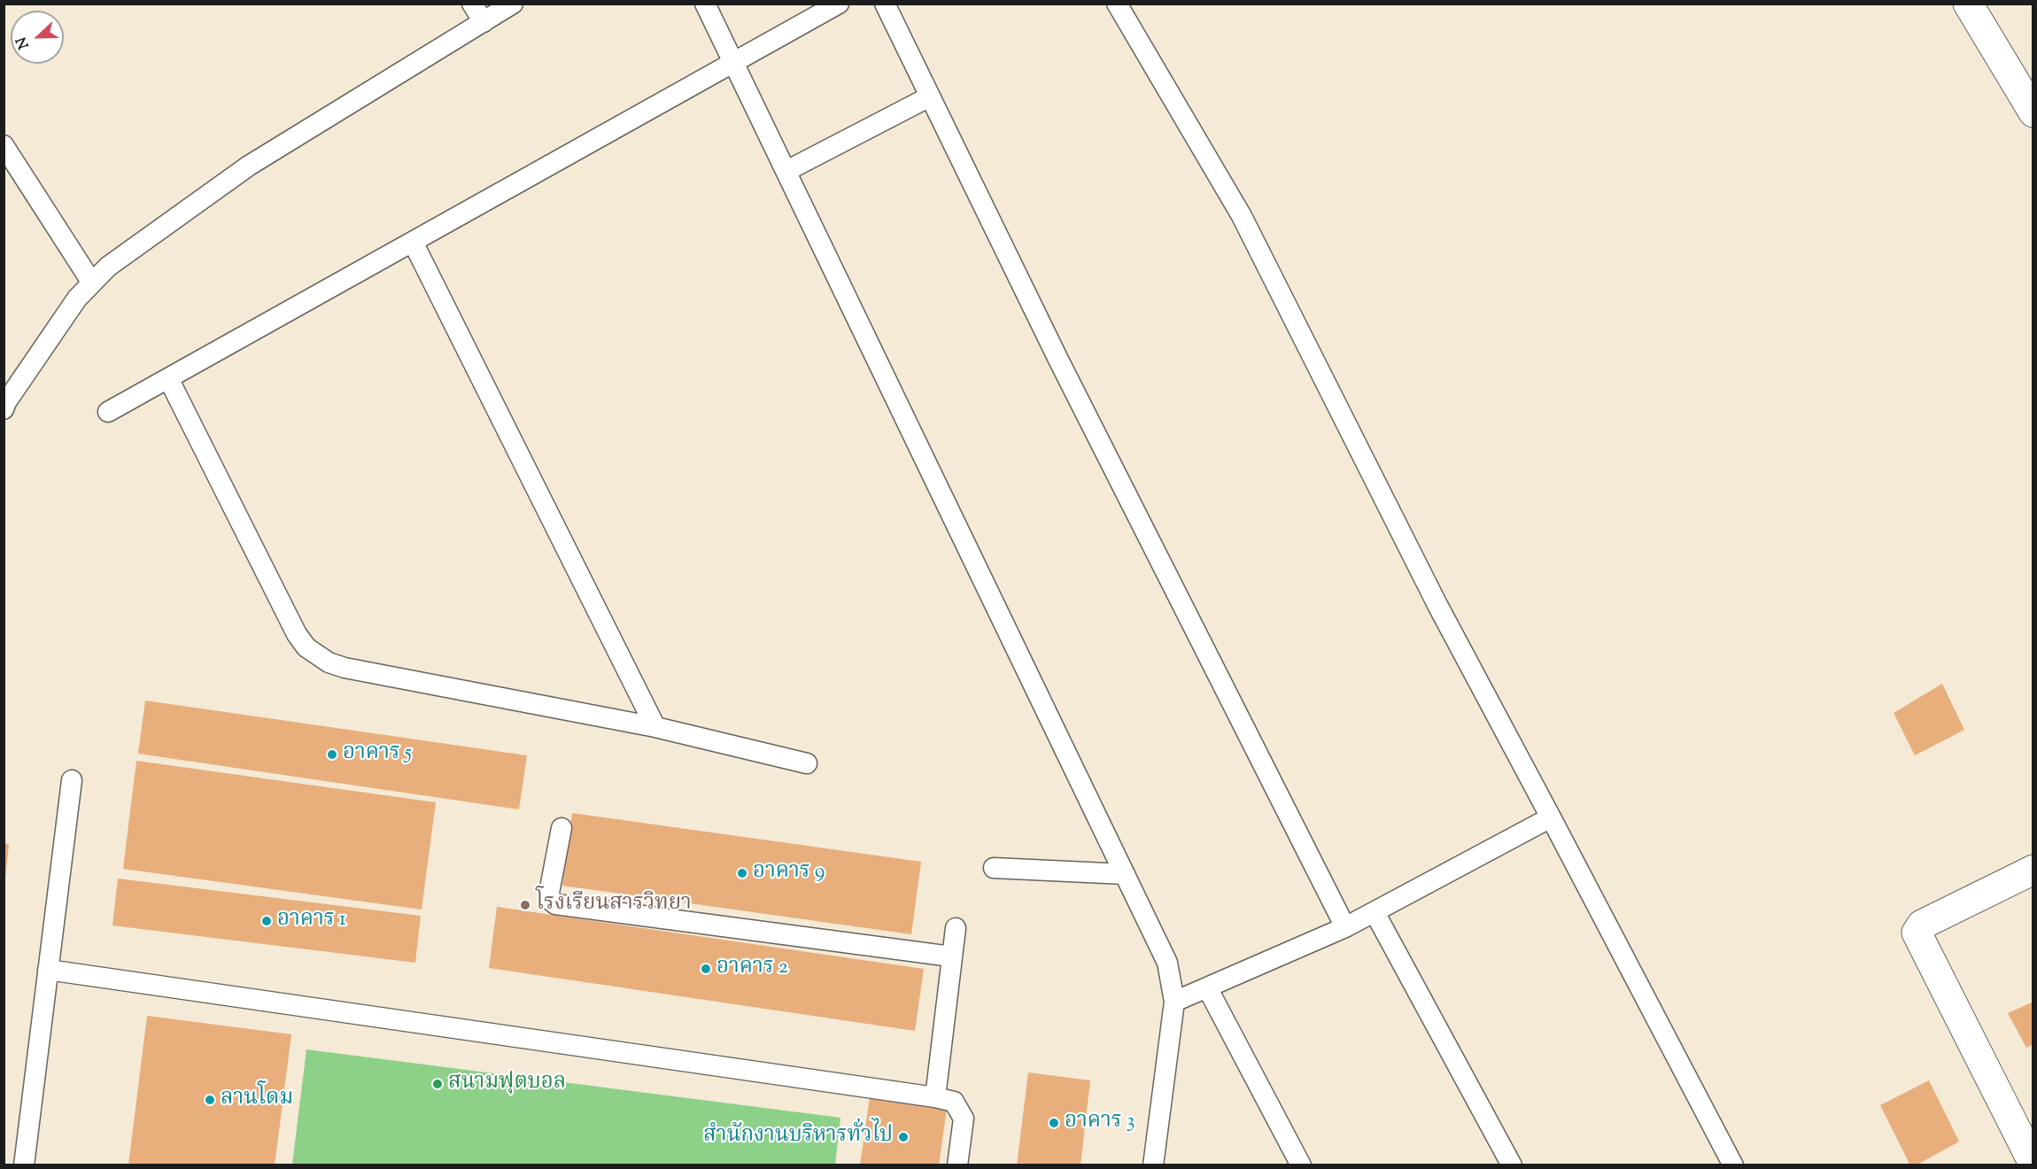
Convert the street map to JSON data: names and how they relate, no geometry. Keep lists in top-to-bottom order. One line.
{"places":["อาคาร 5","อาคาร 9","โรงเรียนสารวิทยา","อาคาร 1","อาคาร 2","สนามฟุตบอล","ลานโดม","อาคาร 3","สำนักงานบริหารทั่วไป"],"north":"left"}
